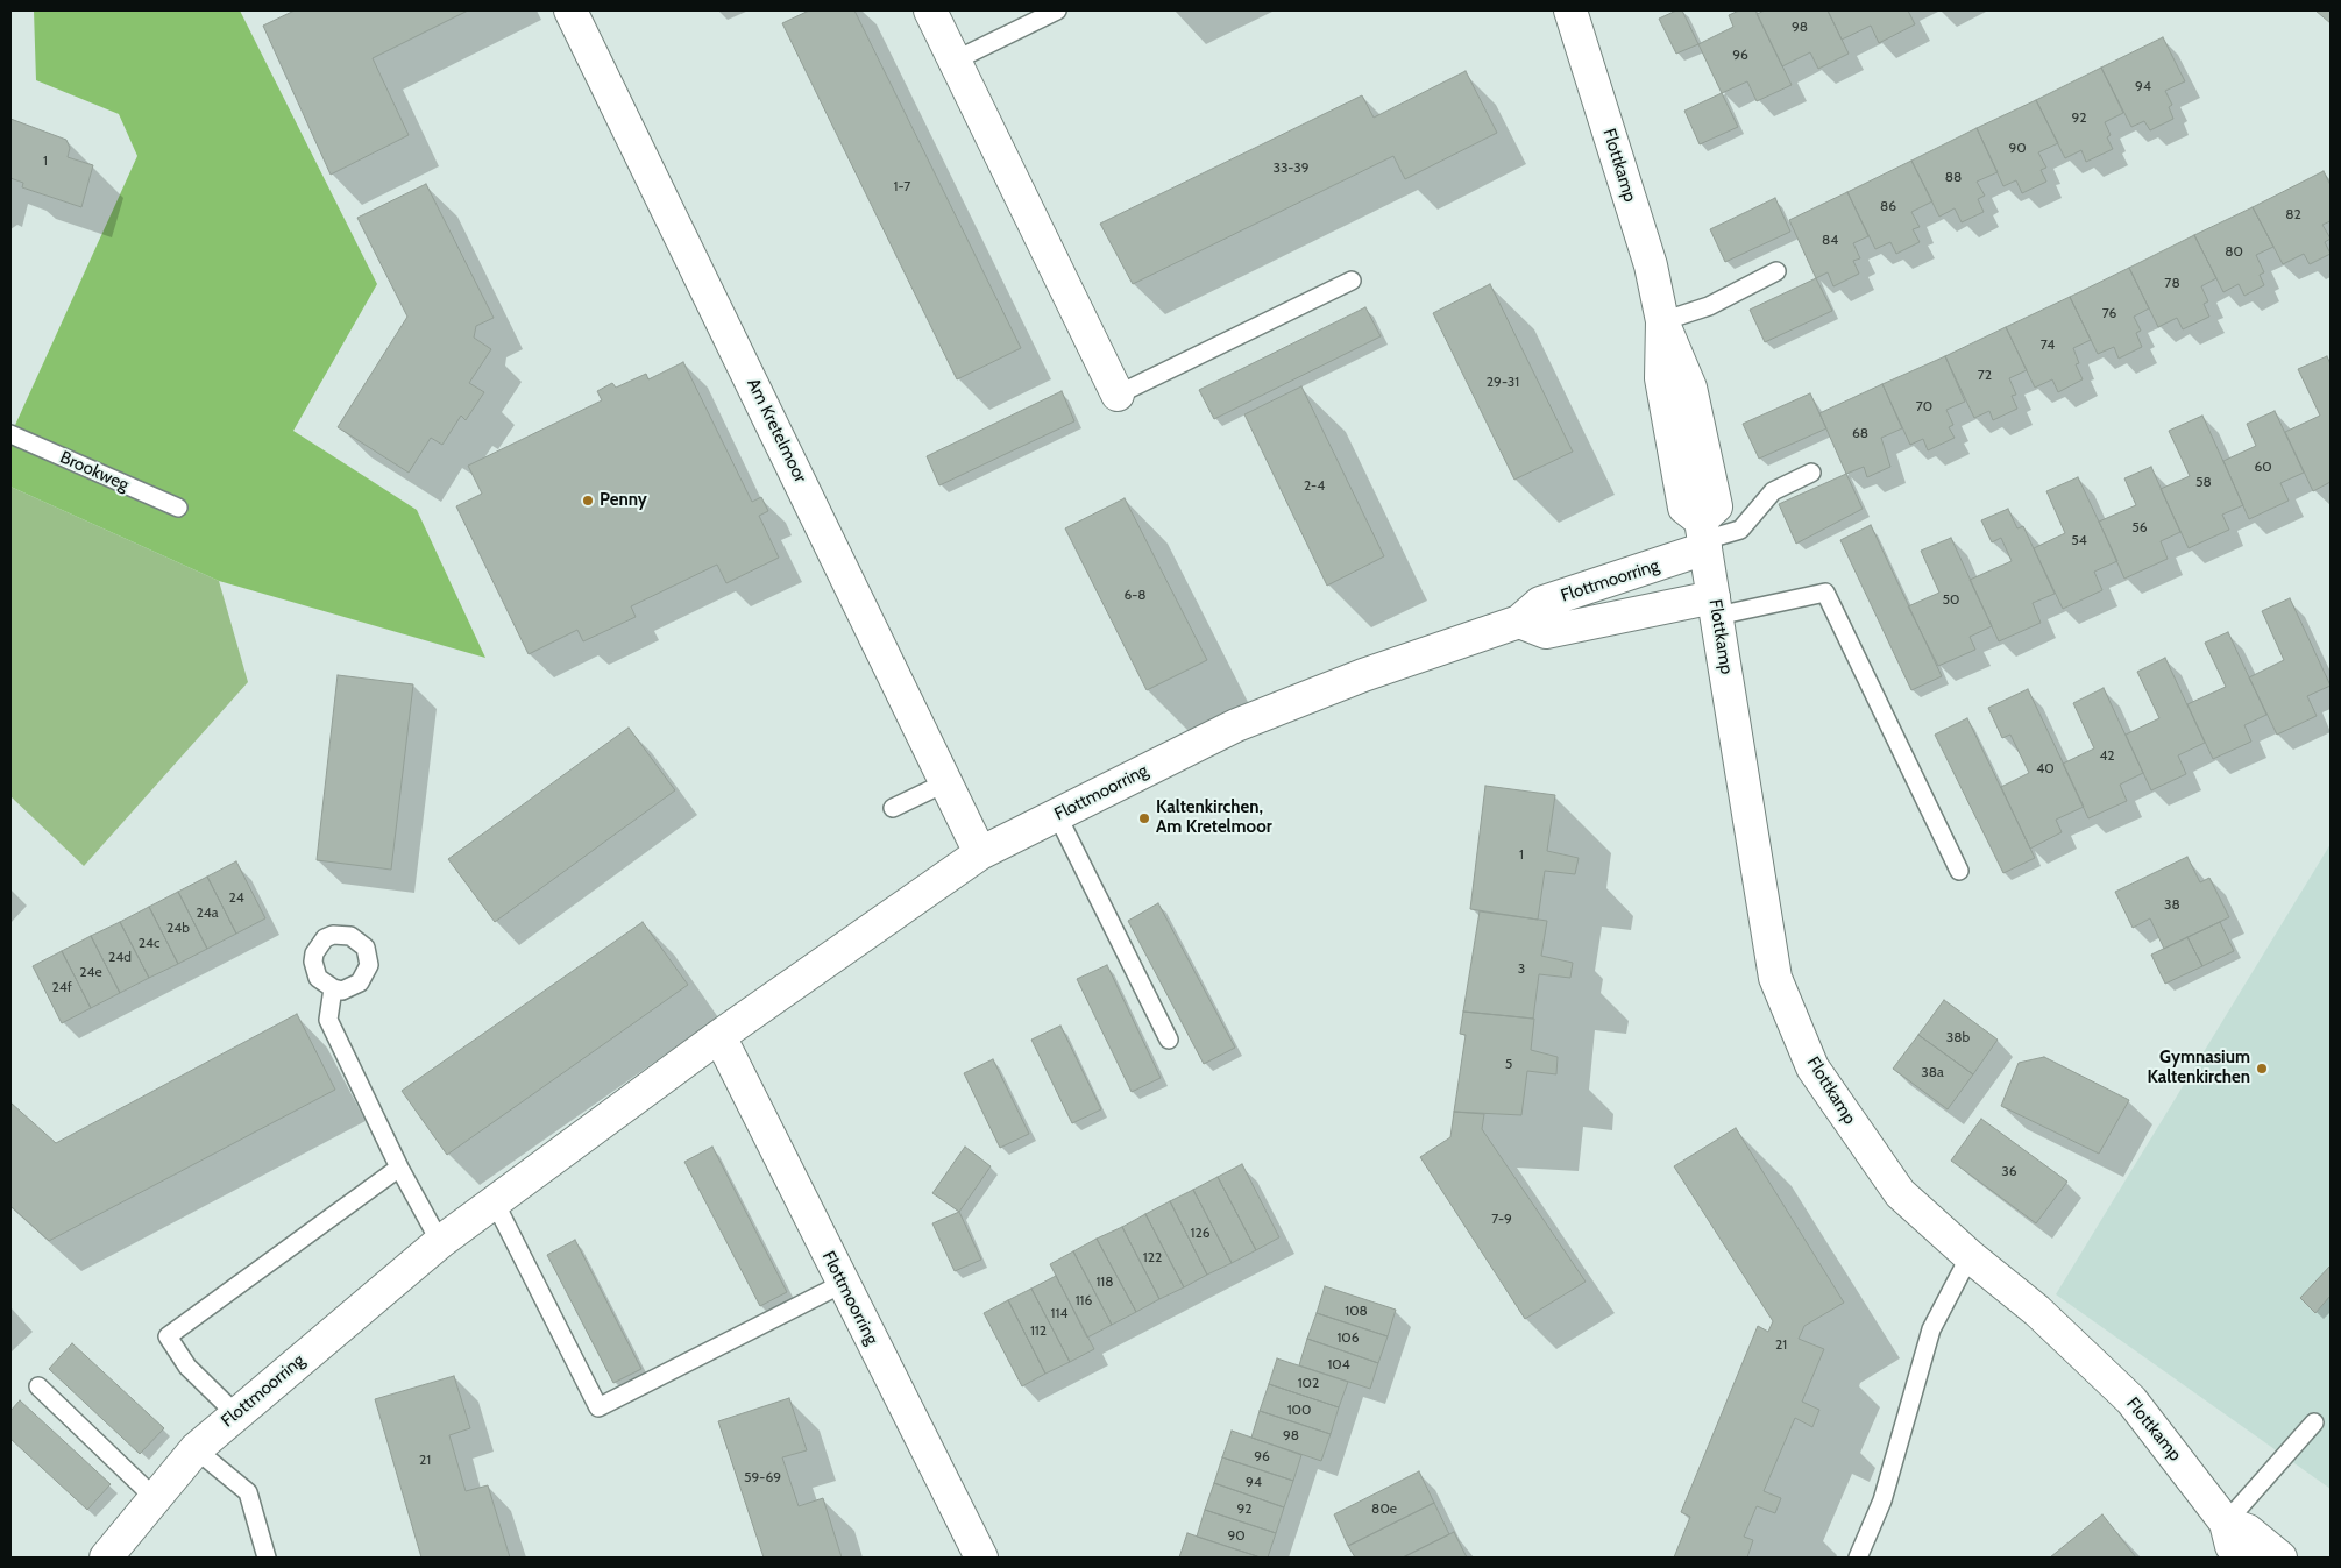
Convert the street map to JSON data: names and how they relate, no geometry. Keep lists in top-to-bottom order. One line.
{"streets":{"street":["Flottkamp","Am Kretelmoor","Flottmoorring"],"lane":["Brookweg"]},"crossings":[["Flottkamp","Flottmoorring"],["Am Kretelmoor","Flottmoorring"]],"places":["Penny","Kaltenkirchen, Am Kretelmoor","Gymnasium Kaltenkirchen"],"house_numbers":["98","96","94","92","90","1","33-39","88","1-7","86","82","84","80","78","76","74","72","29-31","70","68","60","58","2-4","56","54","6-8","50","42","40","1","24","38","24a","24b","24c","24d","3","24e","24f","38b","5","38a","36","7-9","126","122","118","116","108","114","112","106","21","104","102","100","98","96","21","59-69","94","92","80e","90"]}
